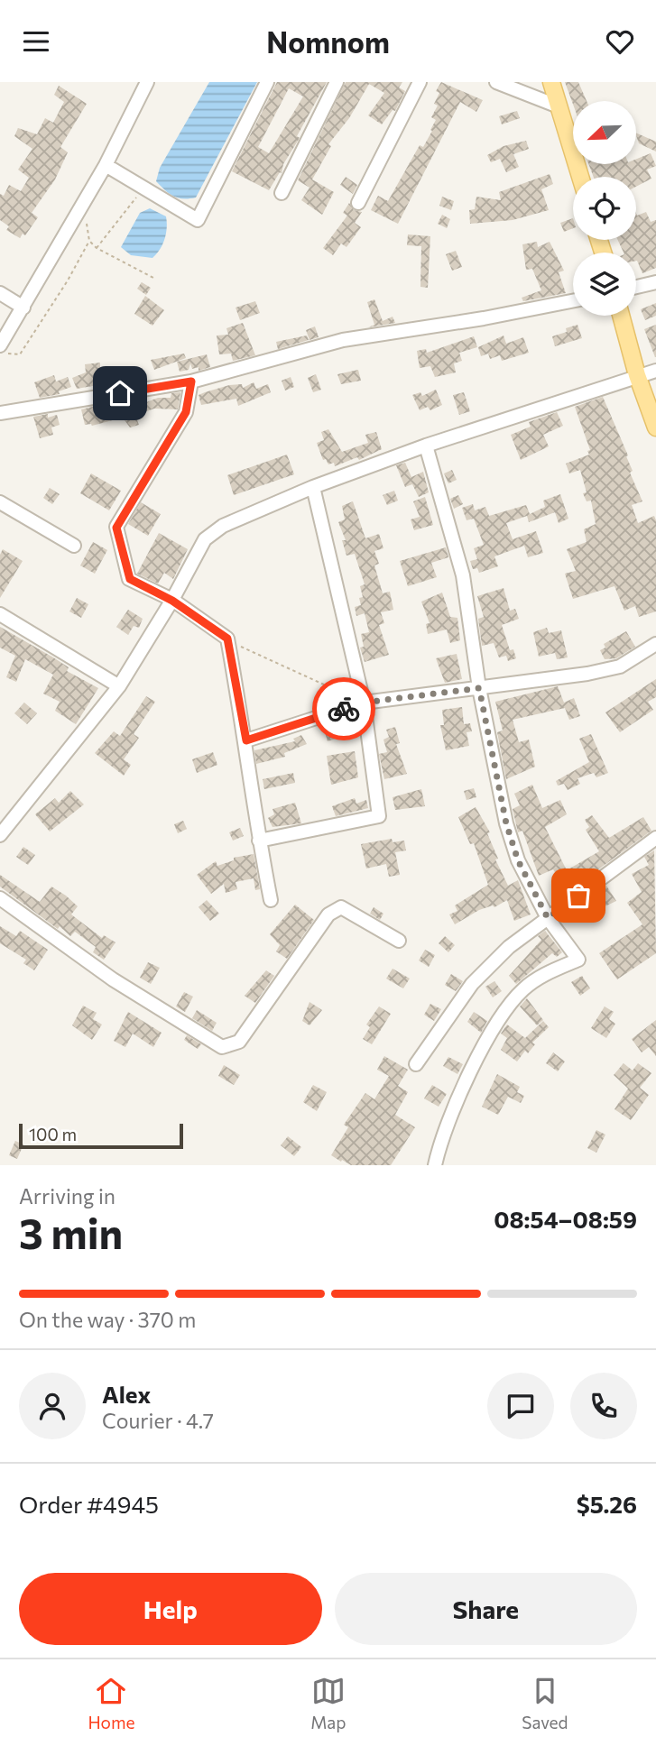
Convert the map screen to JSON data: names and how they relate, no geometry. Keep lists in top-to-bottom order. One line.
{"scale_bar":"100 m","north":"bottom left","page":{"header":"Nomnom","scale":"100 m","heading":["3 min","Arriving in","08:54–08:59"],"panel":["Alex","Courier · 4.7","Order #4945","$5.26"],"bar":"On the way · 370 m","buttons":["Help","Share"],"tabs":["Home","Map","Saved"]}}
